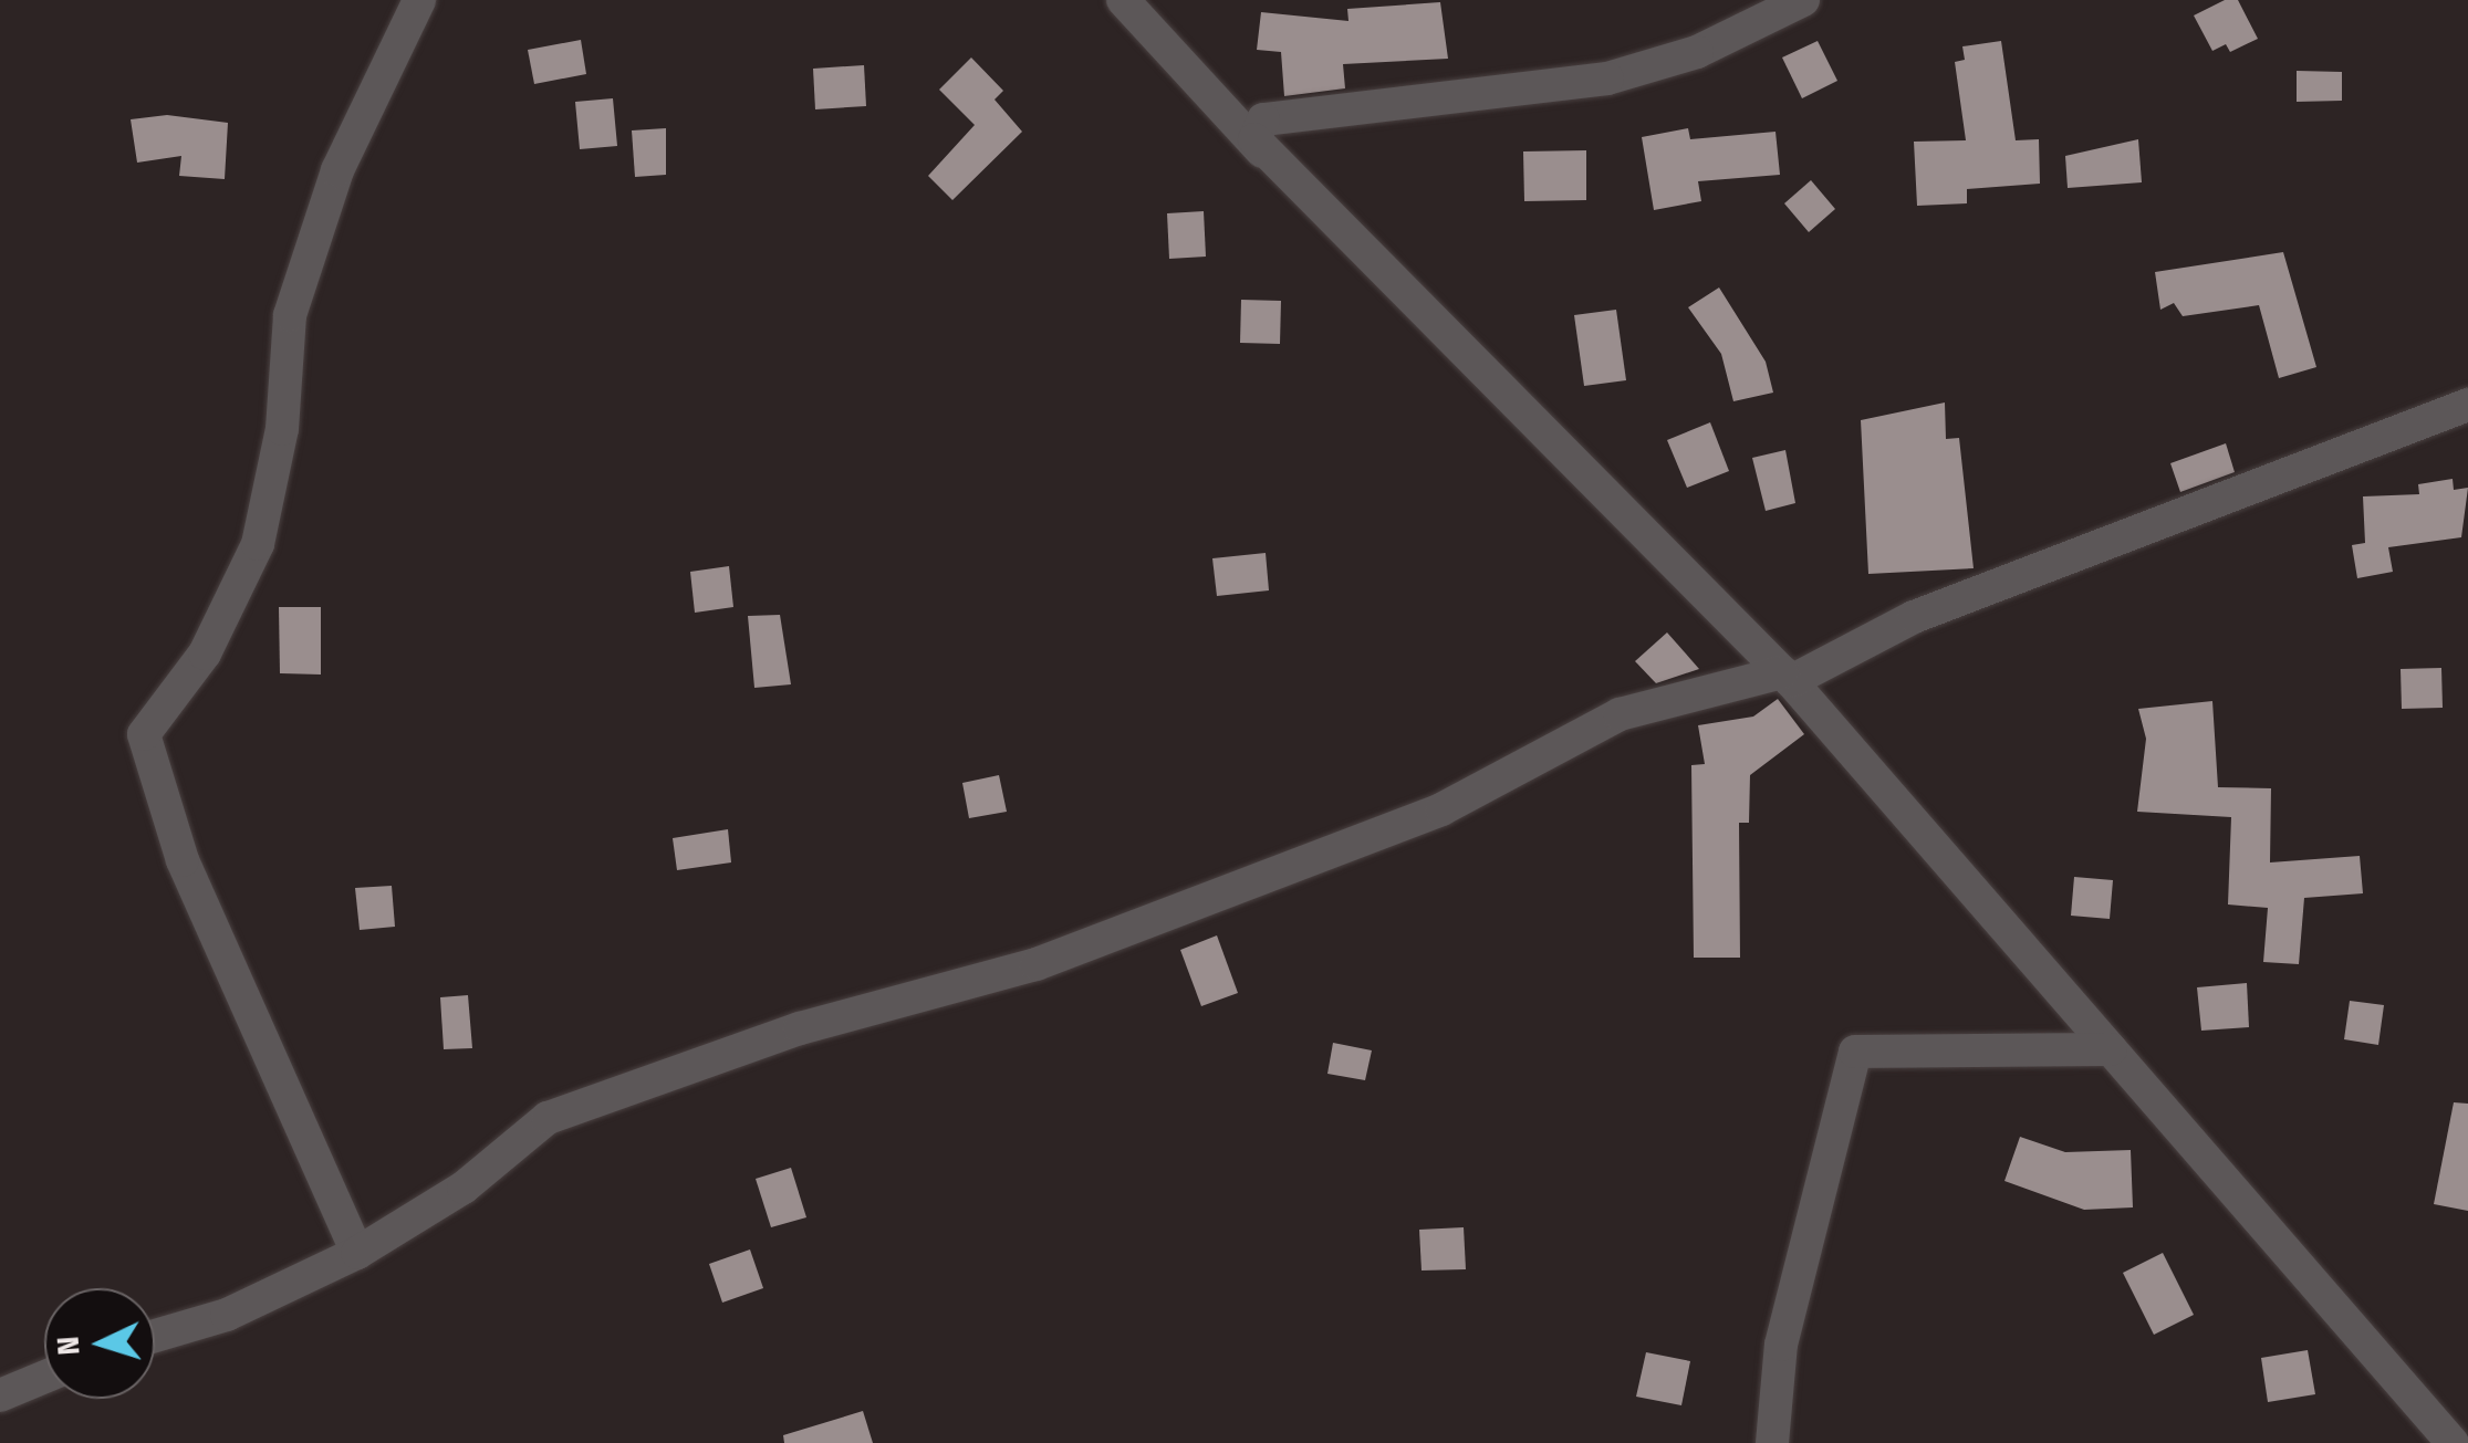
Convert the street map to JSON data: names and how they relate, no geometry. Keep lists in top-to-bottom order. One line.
{"north":"left"}
